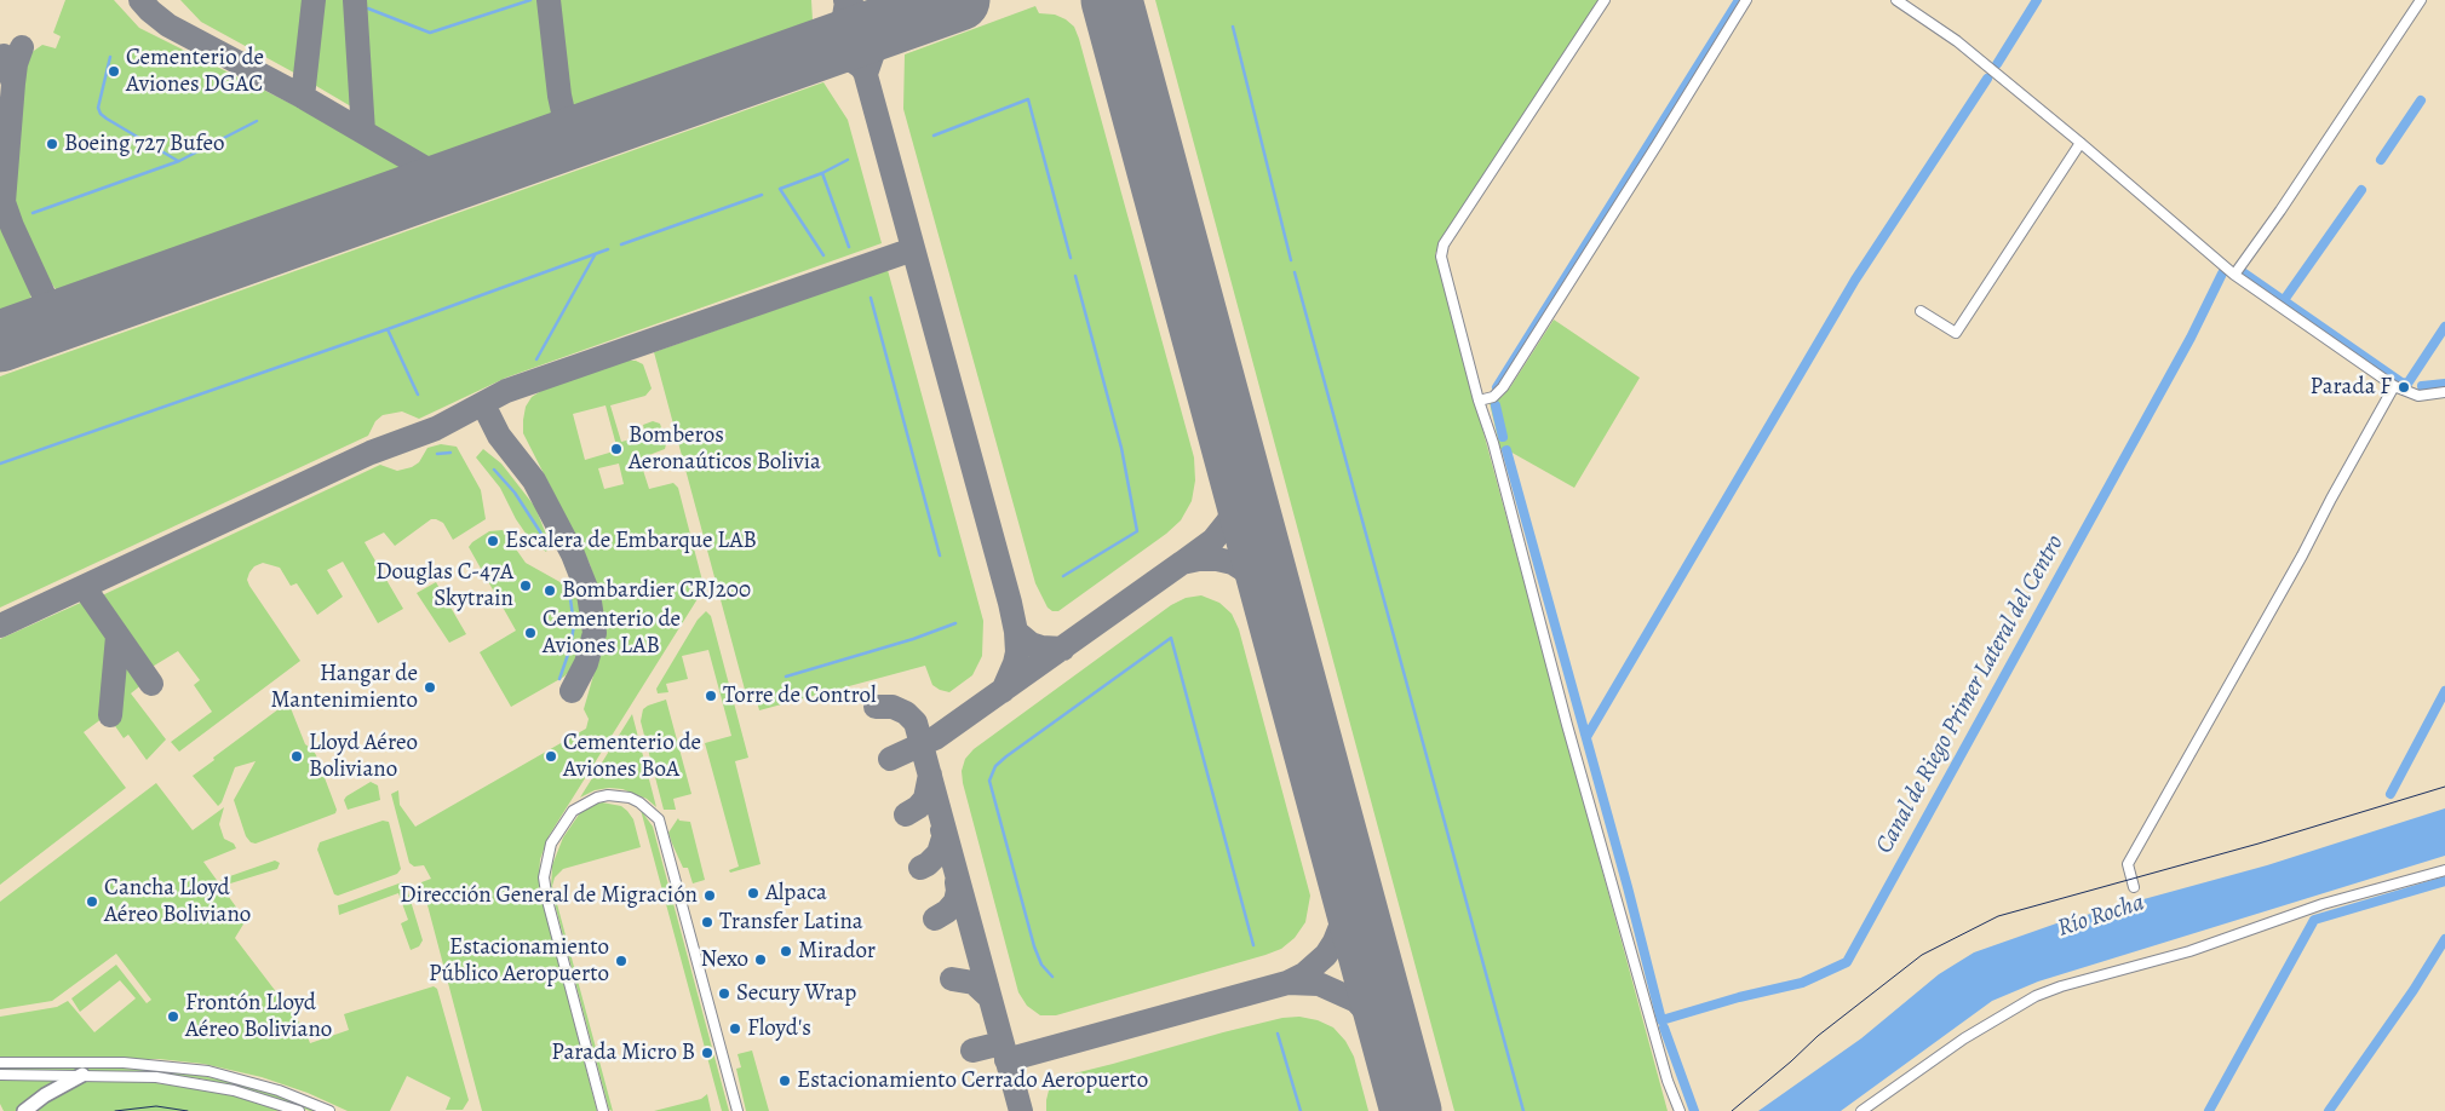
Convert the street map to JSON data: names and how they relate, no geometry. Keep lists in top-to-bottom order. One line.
{"water":["Canal de Riego Primer Lateral del Centro","Río Rocha"],"places":["Cementerio de Aviones DGAC","Boeing 727 Bufeo","Parada F","Bomberos Aeronaúticos Bolivia","Escalera de Embarque LAB","Douglas C-47A Skytrain","Bombardier CRJ200","Cementerio de Aviones LAB","Hangar de Mantenimiento","Torre de Control","Lloyd Aéreo Boliviano","Cementerio de Aviones BoA","Alpaca","Dirección General de Migración","Cancha Lloyd Aéreo Boliviano","Transfer Latina","Mirador","Nexo","Estacionamiento Público Aeropuerto","Secury Wrap","Frontón Lloyd Aéreo Boliviano","Floyd's","Parada Micro B","Estacionamiento Cerrado Aeropuerto"]}
